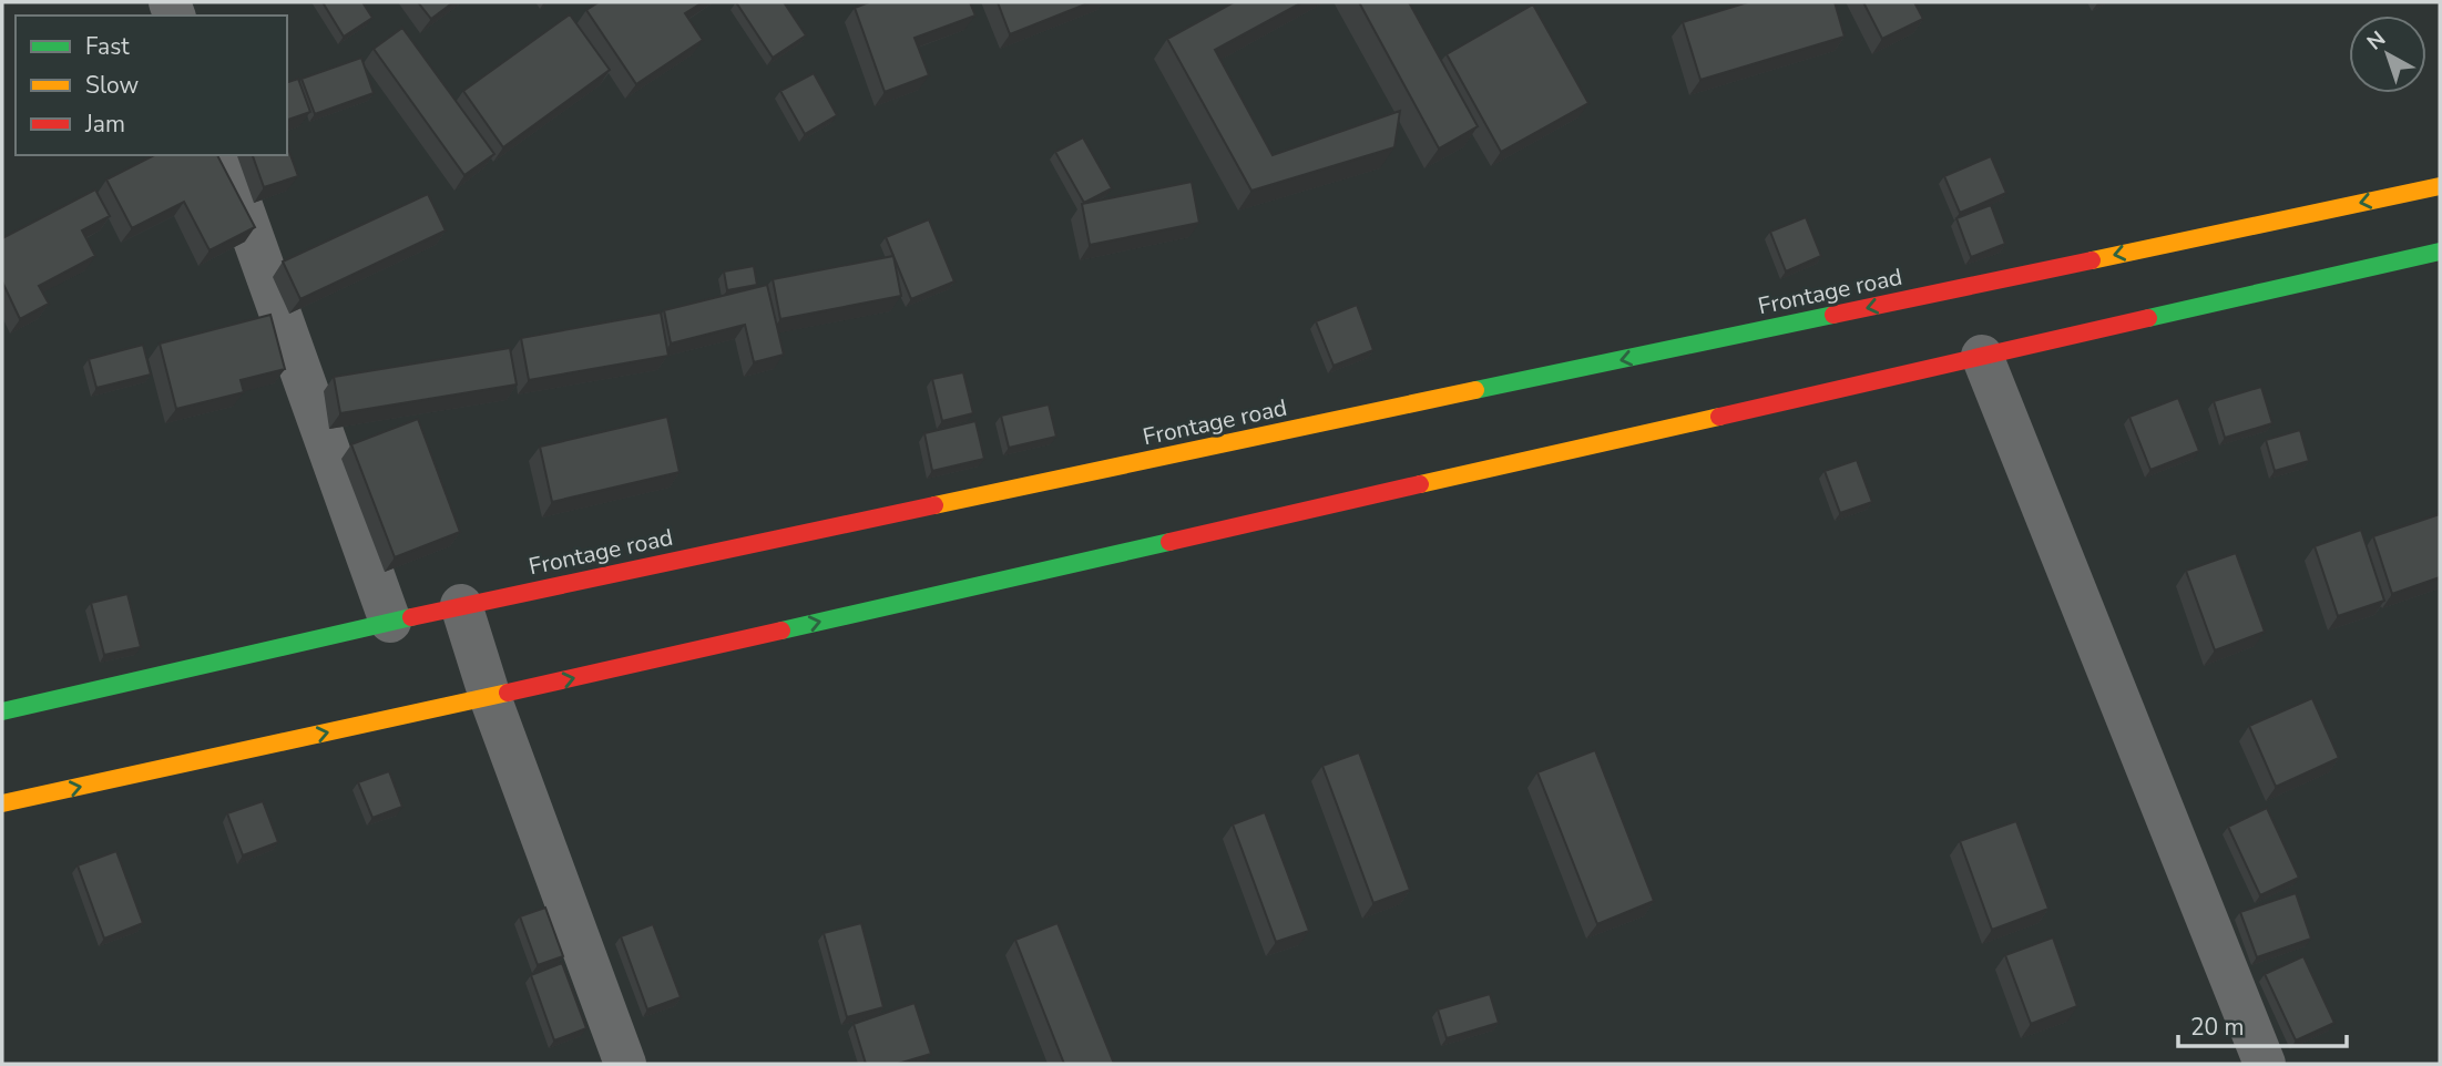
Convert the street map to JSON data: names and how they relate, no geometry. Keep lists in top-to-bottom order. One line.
{"streets":{"main road":["Frontage road"]},"legend":["Fast","Slow","Jam"],"scale_bar":"20 m","north":"top left"}
